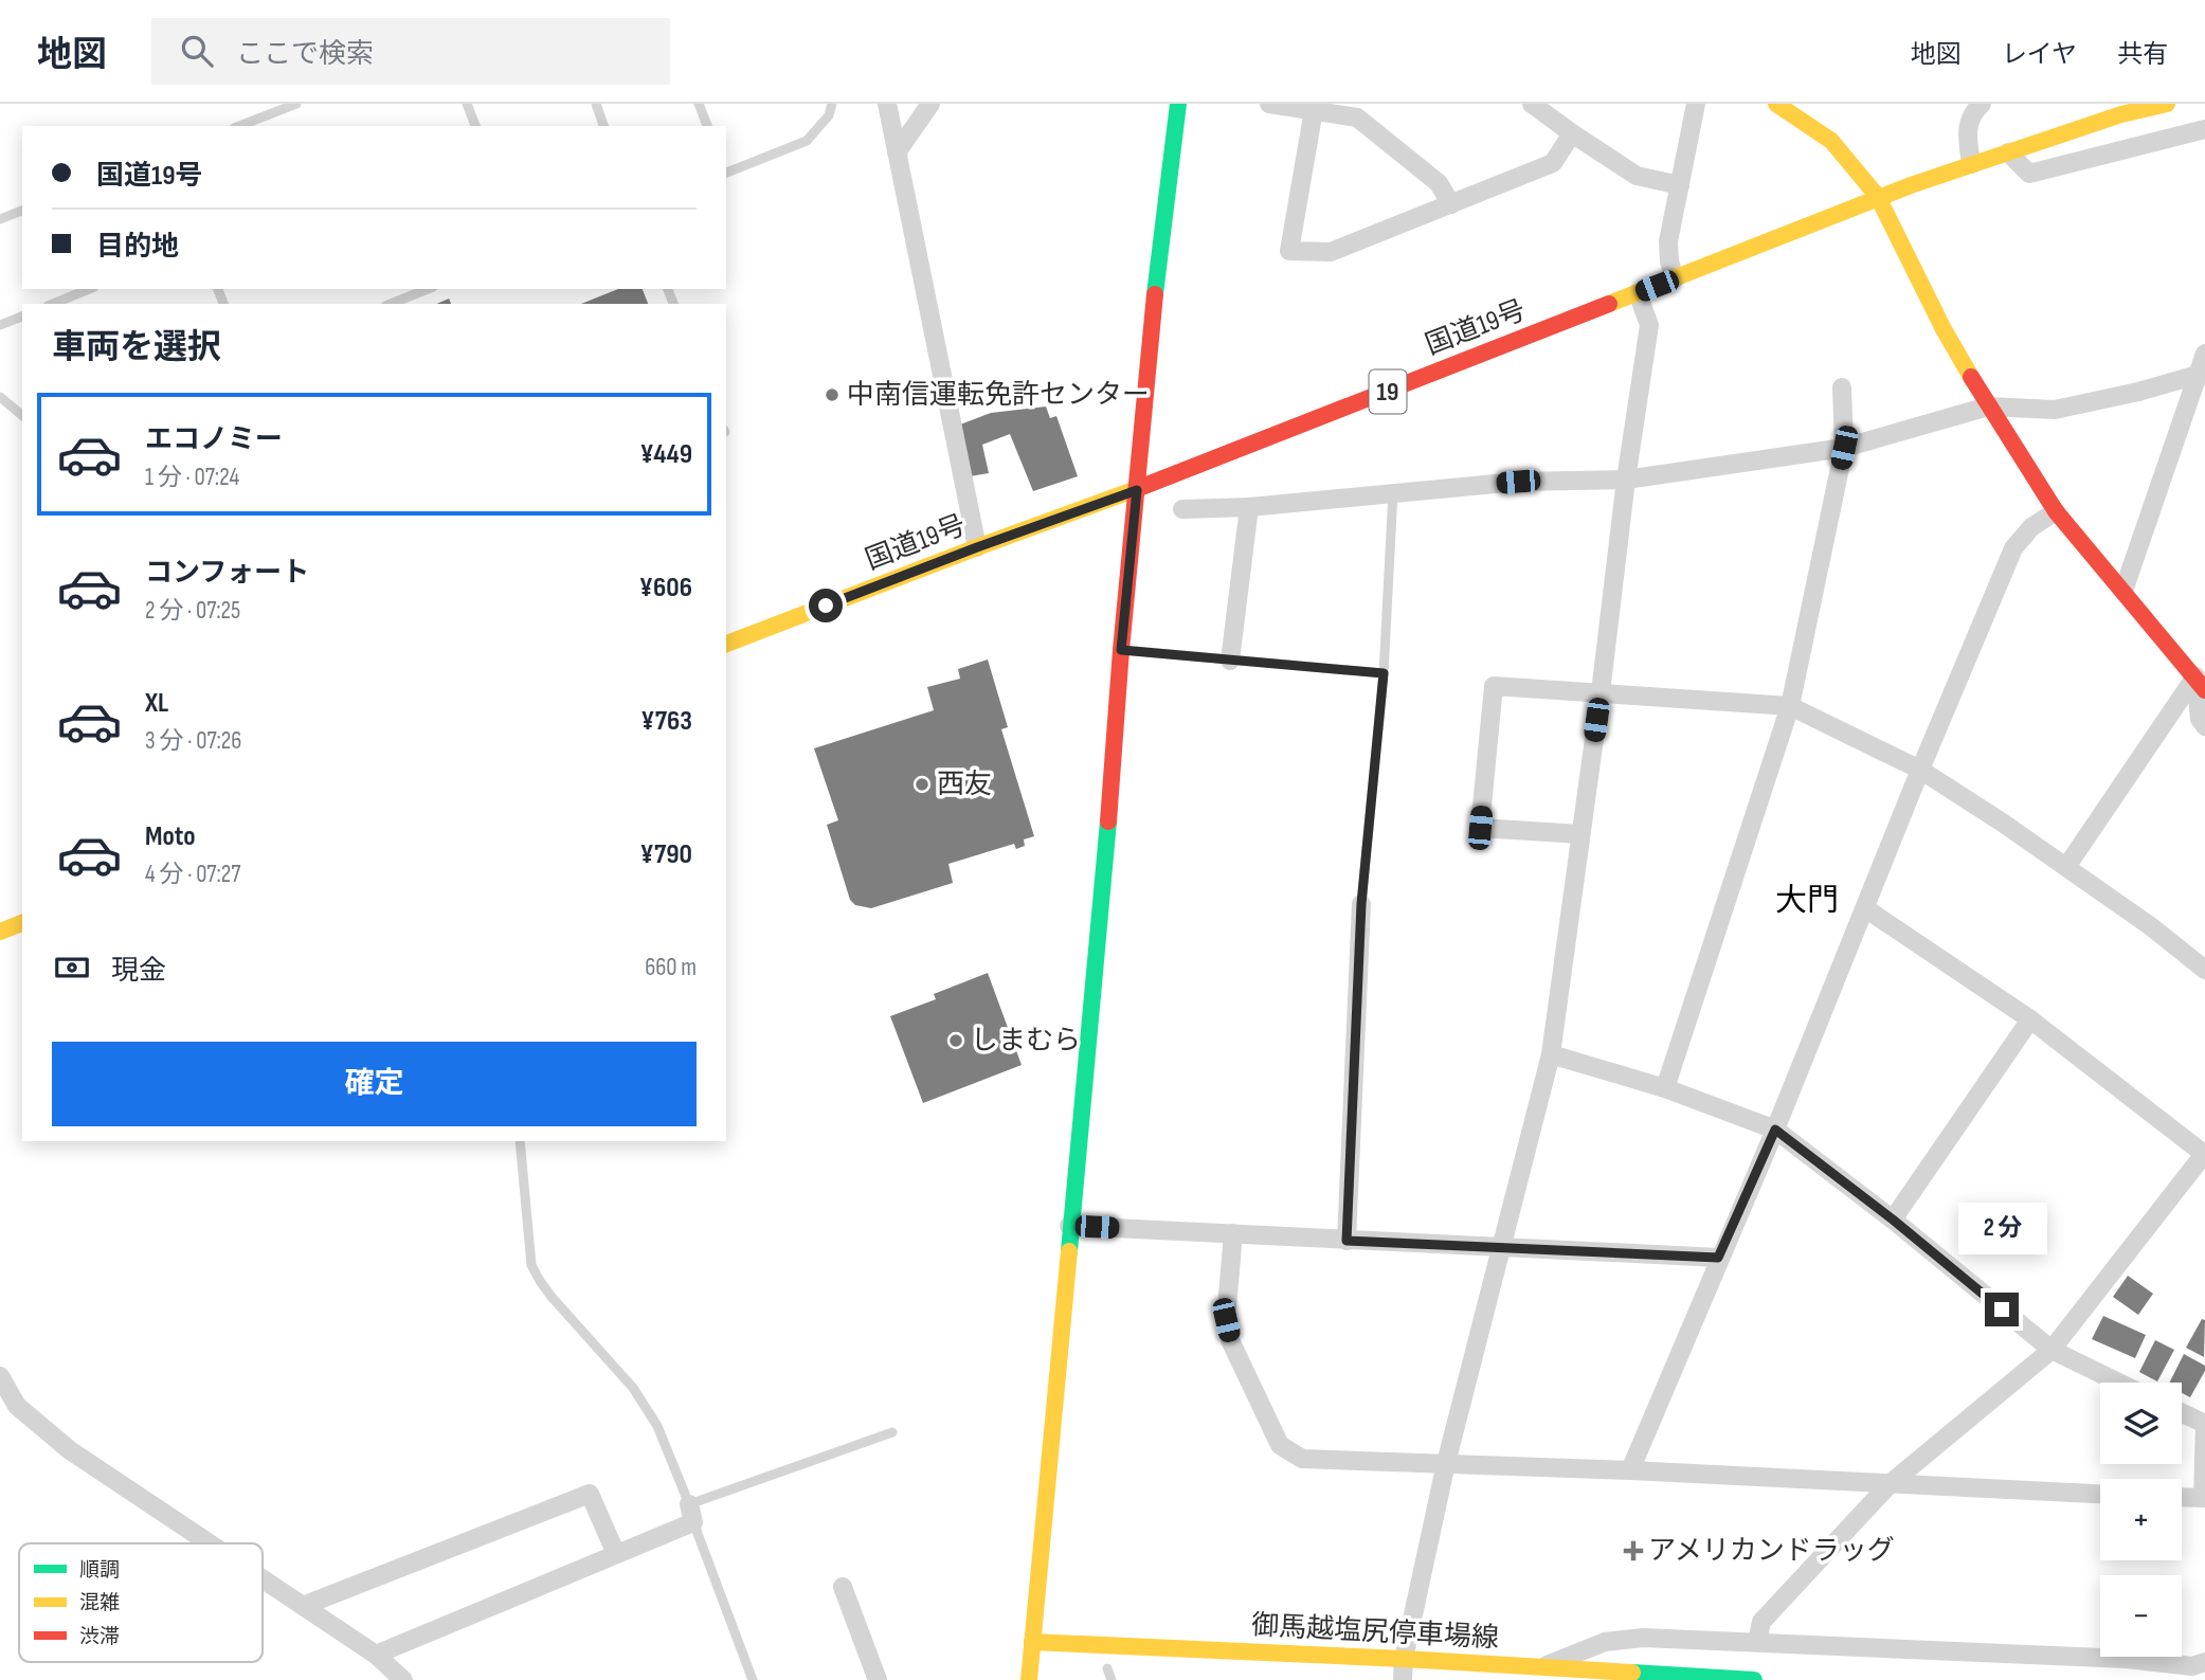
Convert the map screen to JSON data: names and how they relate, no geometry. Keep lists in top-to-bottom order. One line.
{"streets":{"main road":["国道19号","19","御馬越塩尻停車場線"]},"districts":["大門"],"places":{"other":["中南信運転免許センター","西友","しまむら"],"health":["アメリカンドラッグ"]},"legend":["順調","混雑","渋滞"],"page":{"header":"地図","search":"ここで検索","nav":["地図","レイヤ","共有"],"banner":["国道19号","目的地"],"heading":"車両を選択","list":[{"name":"エコノミー","note":"1 分 · 07:24","value":"¥449"},{"name":"コンフォート","note":"2 分 · 07:25","value":"¥606"},{"name":"XL","note":"3 分 · 07:26","value":"¥763"},{"name":"Moto","note":"4 分 · 07:27","value":"¥790"}],"pay":["現金","660 m"],"buttons":"確定","bubble":"2 分","map_buttons":["+","−"]}}
